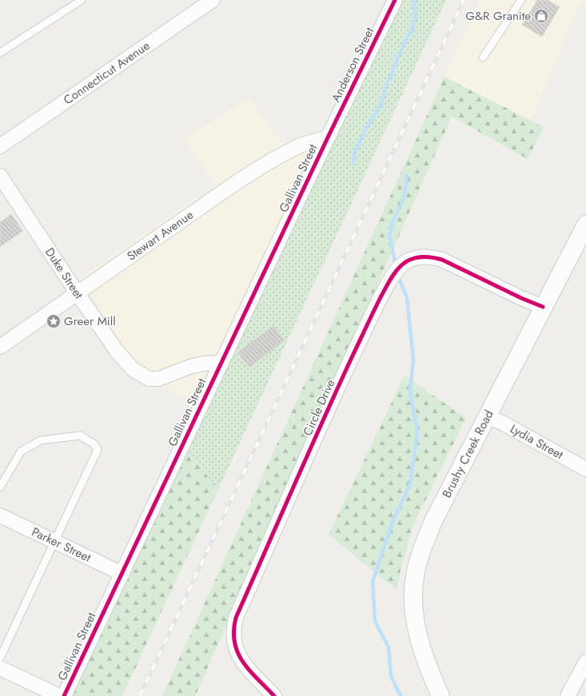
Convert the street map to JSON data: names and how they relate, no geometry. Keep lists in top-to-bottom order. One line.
{"streets":{"street":["Anderson Street","Connecticut Avenue","Gallivan Street","Stewart Avenue","Duke Street","Circle Drive","Lydia Street","Brushy Creek Road","Parker Street"]},"crossings":[["Anderson Street","Gallivan Street"],["Anderson Street","Stewart Avenue"],["Gallivan Street","Stewart Avenue"],["Gallivan Street","Duke Street"],["Gallivan Street","Parker Street"],["Stewart Avenue","Duke Street"],["Circle Drive","Brushy Creek Road"],["Lydia Street","Brushy Creek Road"]],"places":{"shop":["G&R Granite"],"place":["Greer Mill"]}}
